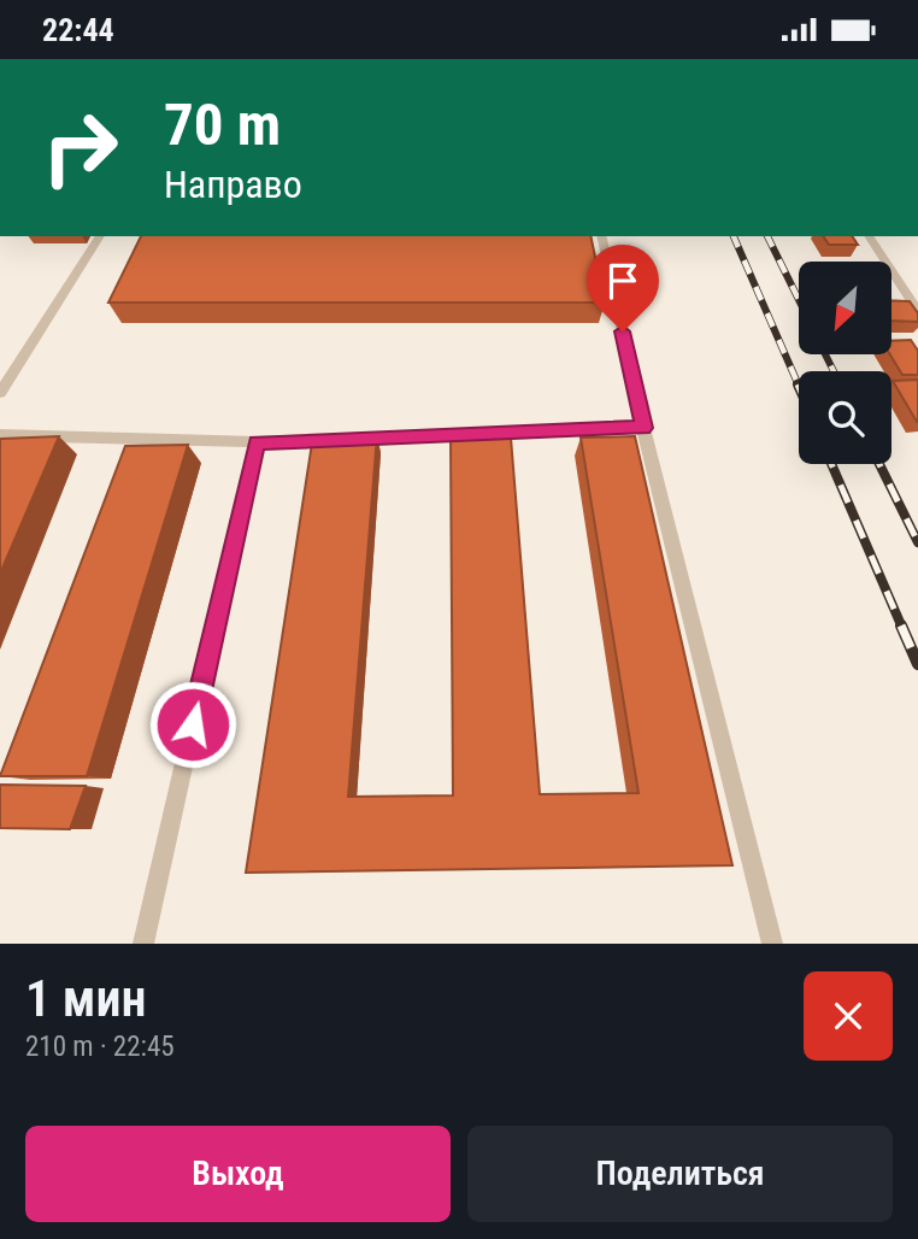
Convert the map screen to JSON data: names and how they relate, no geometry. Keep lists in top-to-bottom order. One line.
{"north":"bottom left","page":{"status":"22:44","turn":["70 m","Направо"],"heading":["1 мин","210 m · 22:45"],"buttons":["Выход","Поделиться"]}}
